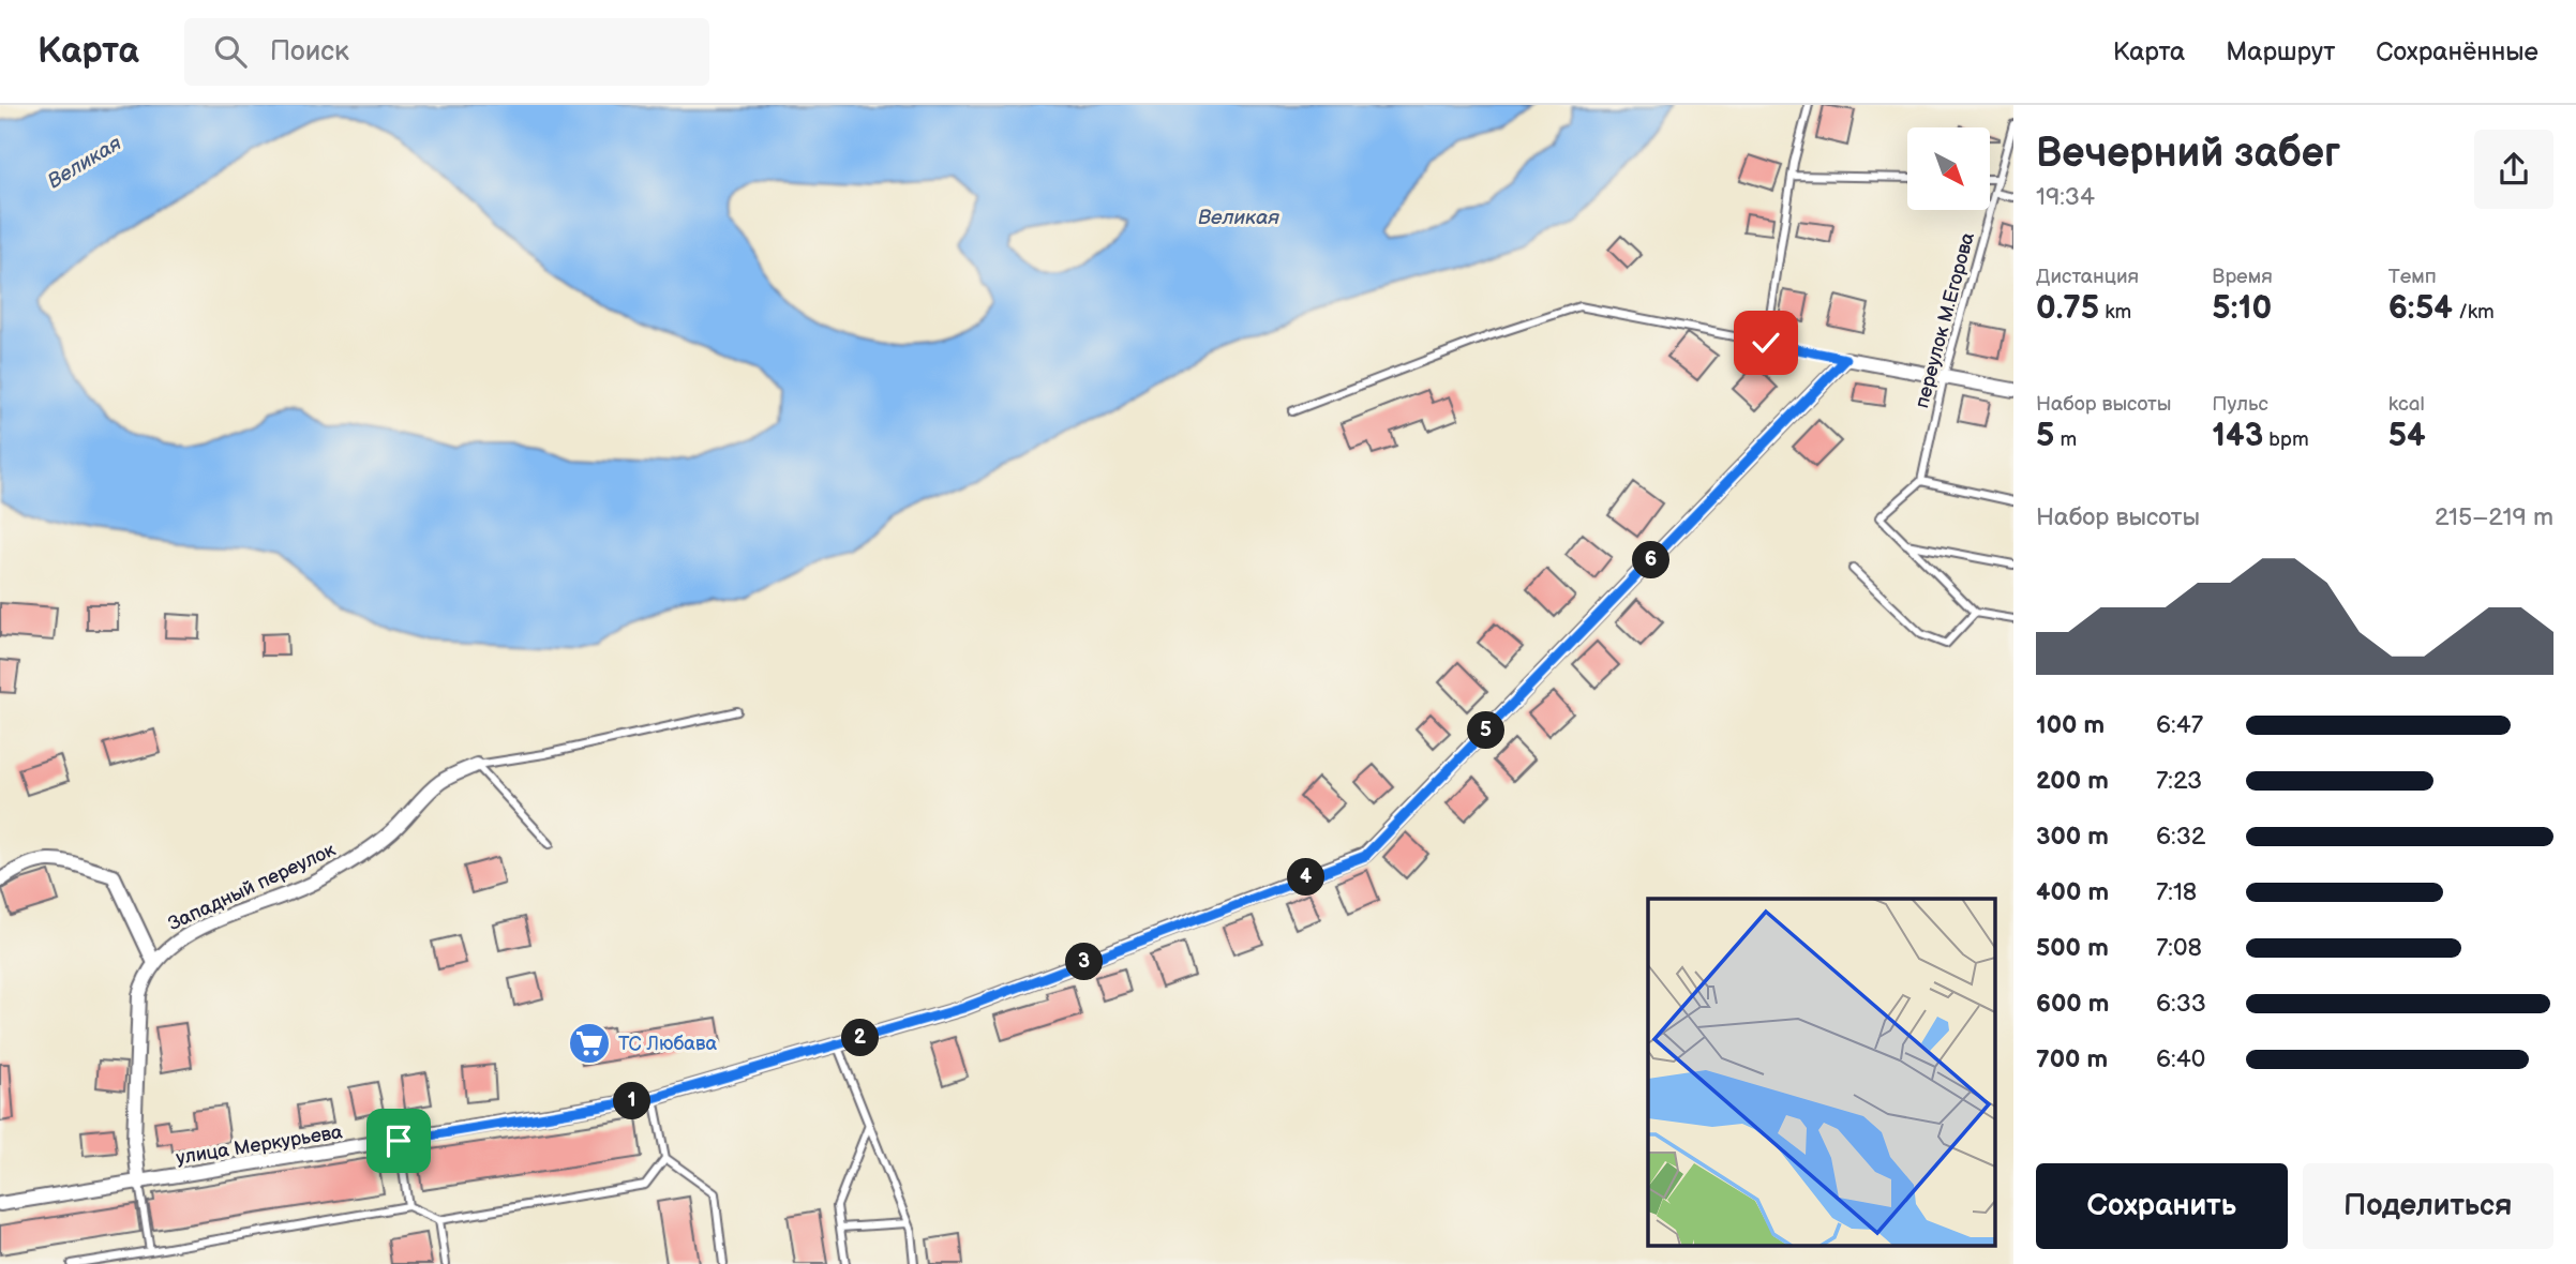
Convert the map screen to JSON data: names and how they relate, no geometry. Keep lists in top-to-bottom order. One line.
{"streets":{"street":["Западный переулок","улица Меркурьева"],"lane":["переулок М.Егорова"]},"water":["Великая"],"places":{"supermarket":["ТС Любава"]},"north":"bottom right","page":{"header":"Карта","search":"Поиск","nav":["Карта","Маршрут","Сохранённые"],"heading":["Вечерний забег","19:34"],"stats":[["Дистанция","0.75 km"],["Время","5:10"],["Темп","6:54 /km"],["Набор высоты","5 m"],["Пульс","143 bpm"],["kcal","54"]],"chart":["Набор высоты","215–219 m"],"pins":["6","5","4","3","2","1"],"list":[{"name":"100 m","note":"6:47"},{"name":"200 m","note":"7:23"},{"name":"300 m","note":"6:32"},{"name":"400 m","note":"7:18"},{"name":"500 m","note":"7:08"},{"name":"600 m","note":"6:33"},{"name":"700 m","note":"6:40"}],"buttons":["Сохранить","Поделиться"]}}
